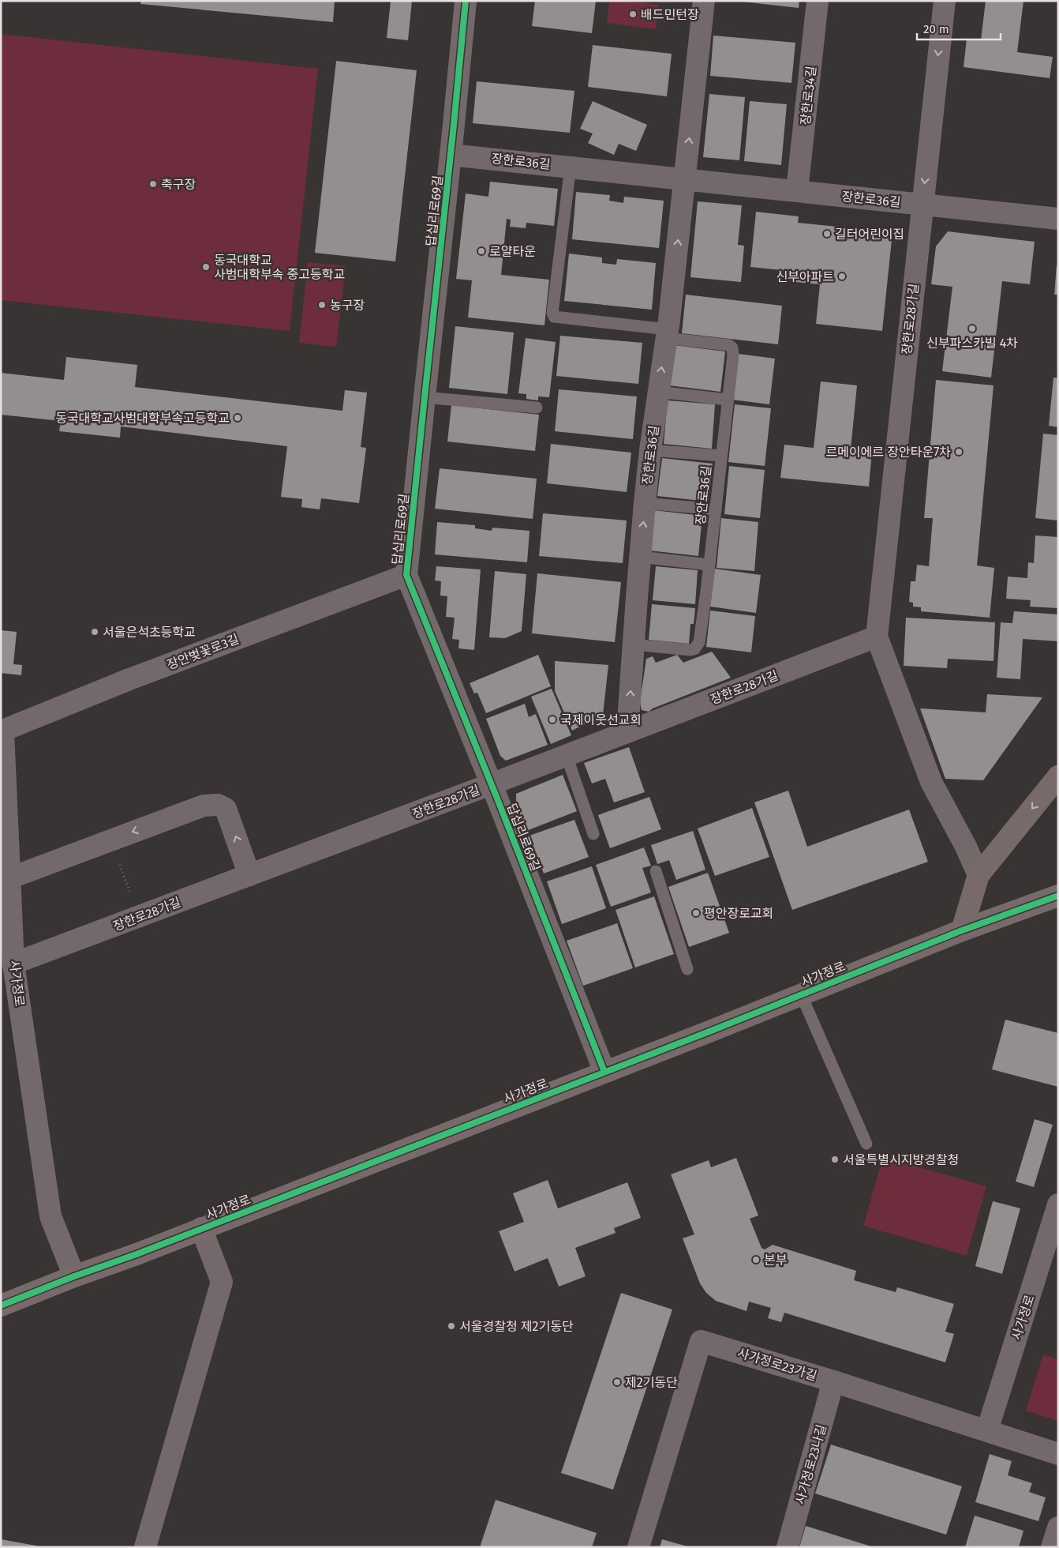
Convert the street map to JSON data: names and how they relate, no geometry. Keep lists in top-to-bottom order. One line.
{"streets":{"main road":["사가정로"],"street":["장한로34길","장한로36길","답십리로69길","장한로28가길","장안벚꽃로3길","사가정로23가길","사가정로23나길"],"lane":["장안로36길"]},"crossings":[["장한로34길","장한로36길"],["장한로36길","답십리로69길"],["장한로36길","장한로28가길"],["장한로36길","장안로36길"],["답십리로69길","장한로28가길"],["답십리로69길","장안벚꽃로3길"],["답십리로69길","사가정로"],["장한로28가길","사가정로"],["장안벚꽃로3길","사가정로"],["사가정로","사가정로23가길"],["사가정로23가길","사가정로23나길"]],"places":["배드민턴장","축구장","길터어린이집","로얄타운","동국대학교 사범대학부속 중고등학교","신부아파트","농구장","신부파스카빌 4차","동국대학교사범대학부속고등학교","르메이에르 장안타운7차","서울은석초등학교","국제이웃선교회","평안장로교회","서울특별시지방경찰청","본부","서울경찰청 제2기동단","제2기동단"],"scale_bar":"20 m"}
